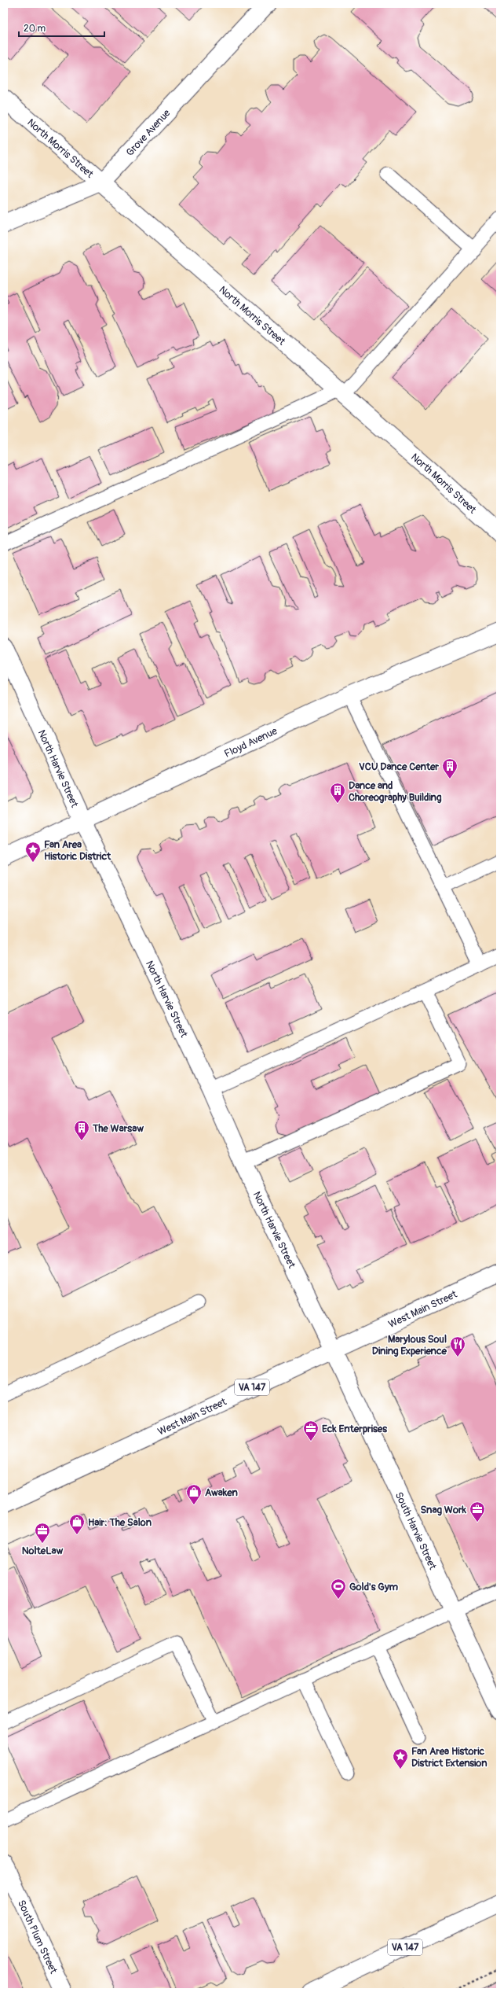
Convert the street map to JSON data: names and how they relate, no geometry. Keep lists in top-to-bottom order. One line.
{"streets":{"street":["Grove Avenue","North Morris Street","Floyd Avenue","North Harvie Street","West Main Street","VA 147","South Harvie Street","South Plum Street"]},"crossings":[["Grove Avenue","North Morris Street"],["Floyd Avenue","North Harvie Street"],["North Harvie Street","West Main Street"],["North Harvie Street","South Harvie Street"],["West Main Street","South Harvie Street"]],"places":{"building":["VCU Dance Center","Dance and Choreography Building","The Warsaw"],"place":["Fan Area Historic District","Fan Area Historic District Extension"],"restaurant":["Marylous Soul Dining Experience"],"office":["Eck Enterprises","Snag Work","NolteLaw"],"shop":["Awaken","Hair: The Salon"],"sports":["Gold's Gym"]},"scale_bar":"20 m"}
